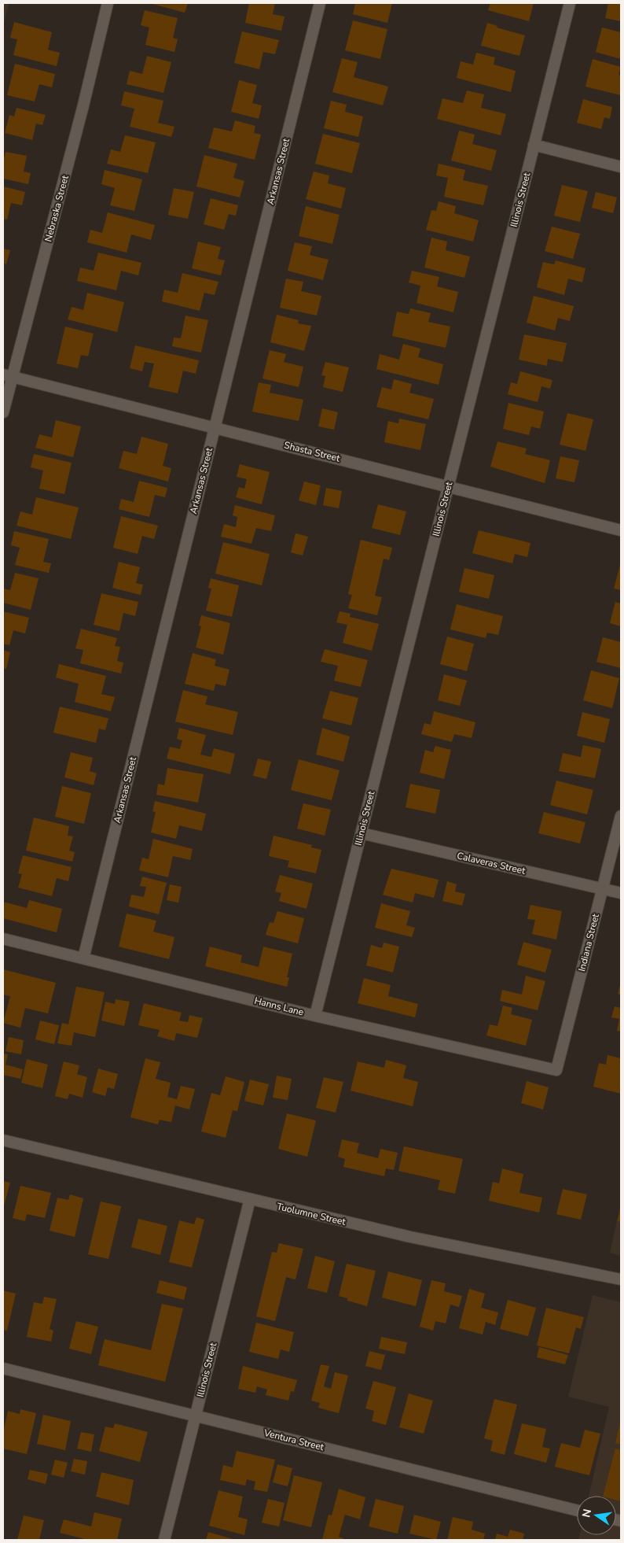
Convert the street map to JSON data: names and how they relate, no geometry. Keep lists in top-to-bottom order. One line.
{"streets":{"street":["Arkansas Street","Illinois Street","Nebraska Street","Shasta Street","Calaveras Street","Indiana Street","Hanns Lane","Tuolumne Street","Ventura Street"]},"crossings":[["Arkansas Street","Shasta Street"],["Arkansas Street","Hanns Lane"],["Illinois Street","Shasta Street"],["Illinois Street","Calaveras Street"],["Illinois Street","Hanns Lane"],["Illinois Street","Tuolumne Street"],["Illinois Street","Ventura Street"],["Nebraska Street","Shasta Street"],["Calaveras Street","Indiana Street"],["Indiana Street","Hanns Lane"]],"north":"left"}
